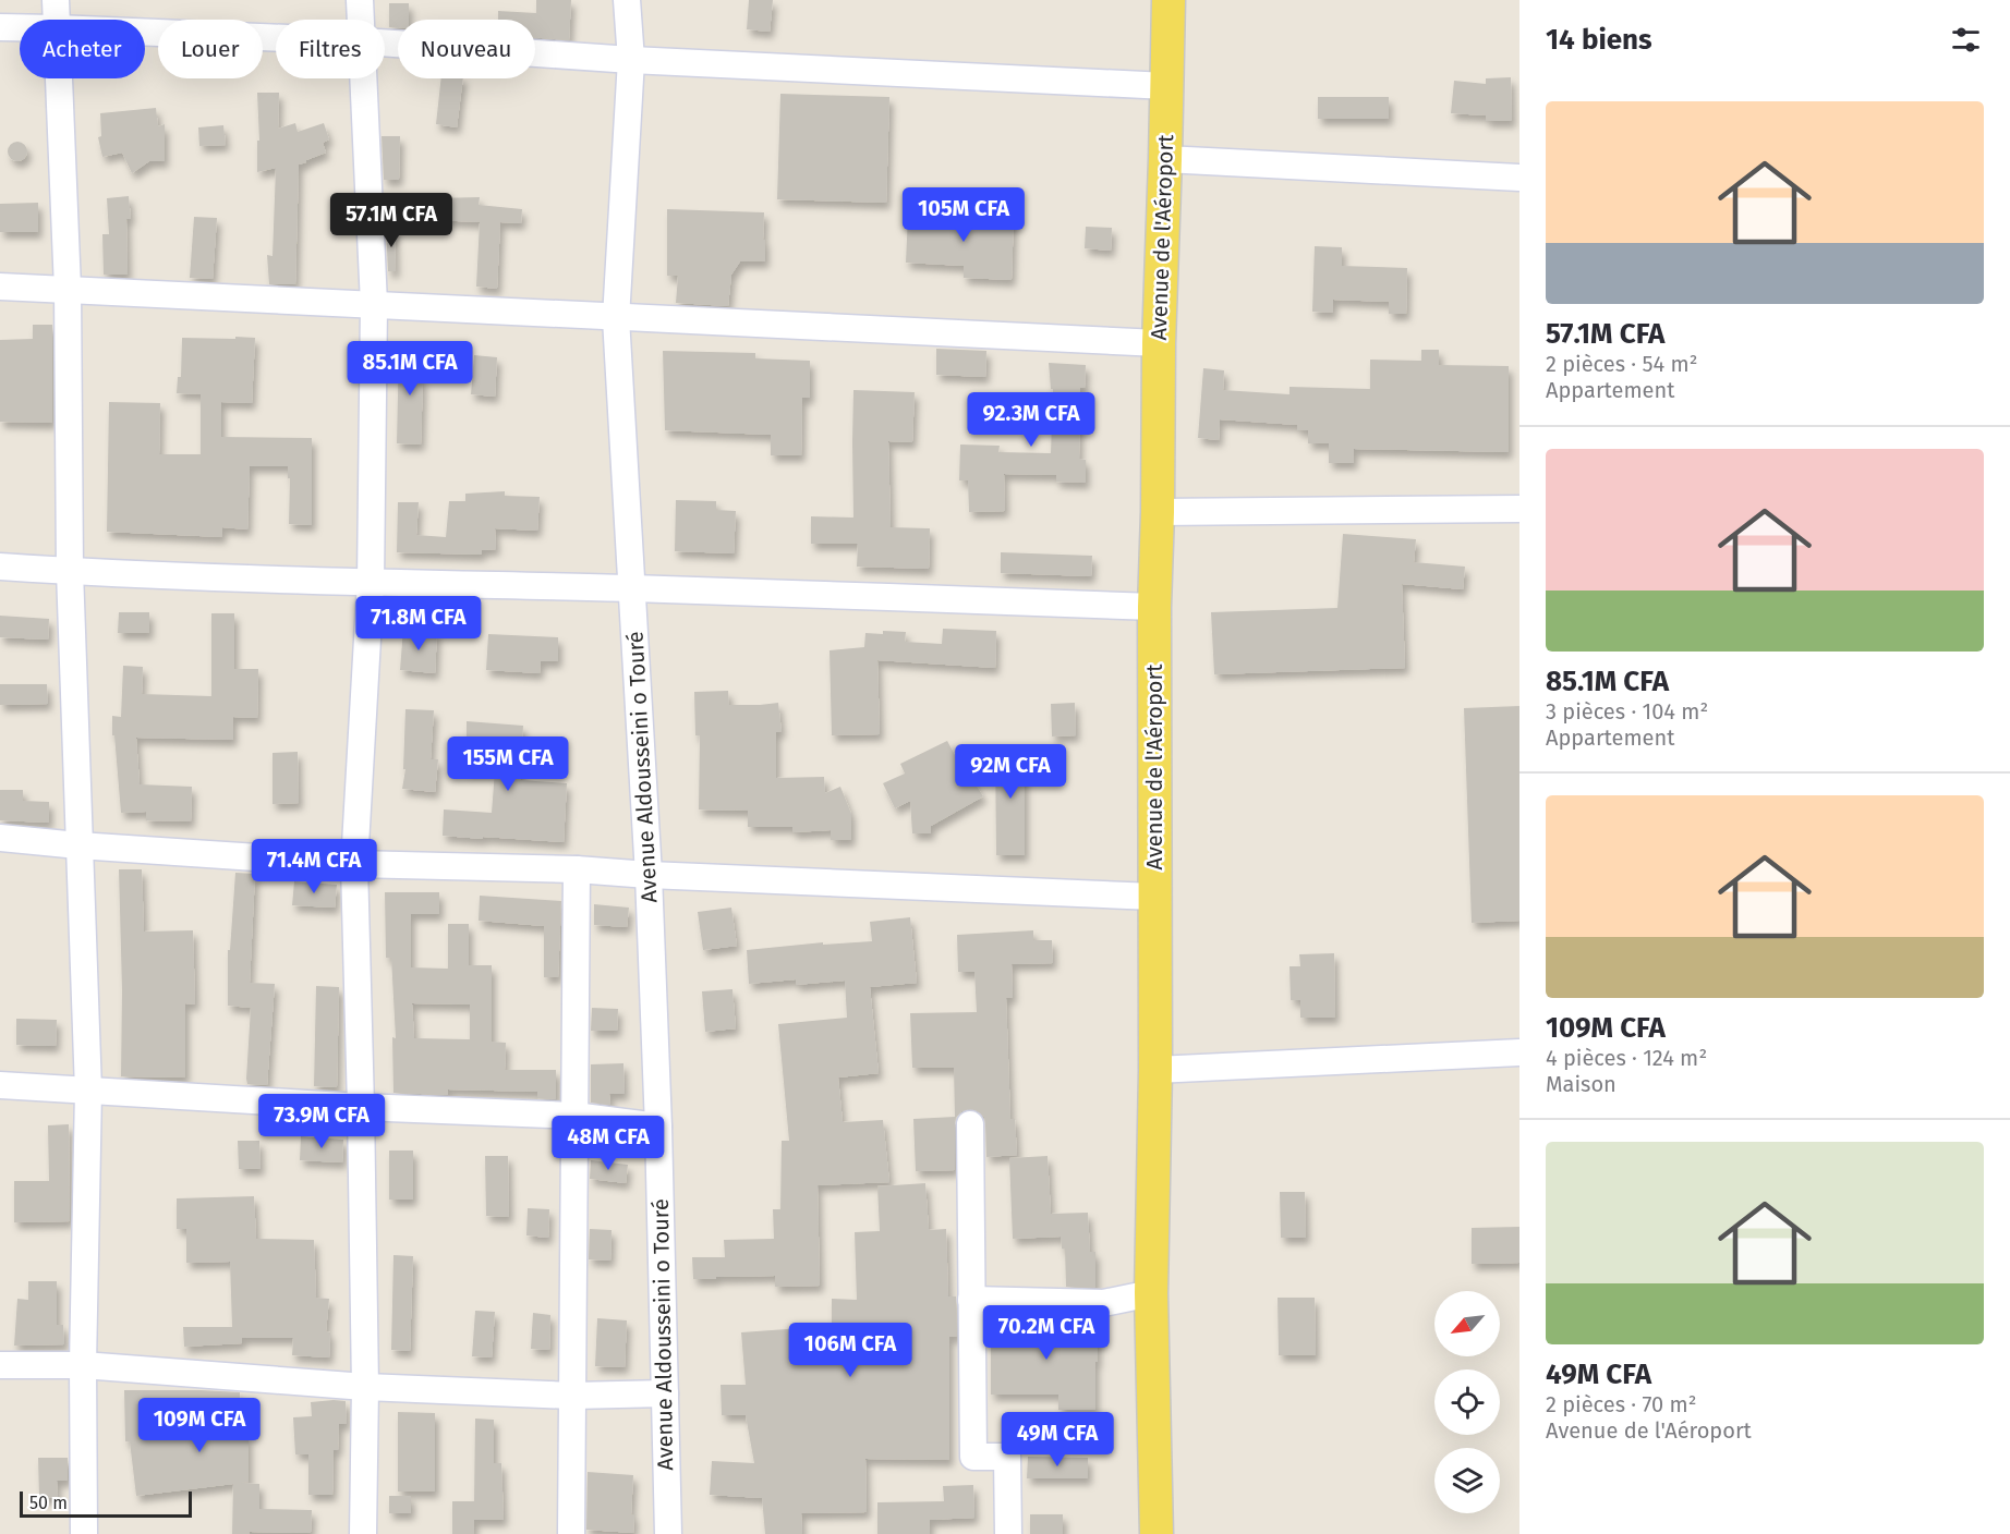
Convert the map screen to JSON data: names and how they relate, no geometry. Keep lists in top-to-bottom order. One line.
{"streets":{"main road":["Avenue de l'Aéroport"],"street":["Avenue Aldousseini o Touré"]},"scale_bar":"50 m","north":"bottom left","page":{"heading":"14 biens","chip":["Acheter","Louer","Filtres","Nouveau"],"list":[{"name":"57.1M CFA","note":"2 pièces · 54 m² · Appartement"},{"name":"85.1M CFA","note":"3 pièces · 104 m² · Appartement"},{"name":"109M CFA","note":"4 pièces · 124 m² · Maison"},{"name":"49M CFA","note":"2 pièces · 70 m² · Avenue de l'Aéroport"}],"price":["105M CFA","57.1M CFA","85.1M CFA","92.3M CFA","71.8M CFA","155M CFA","92M CFA","71.4M CFA","73.9M CFA","48M CFA","70.2M CFA","106M CFA","109M CFA","49M CFA"],"scale":"50 m"}}
